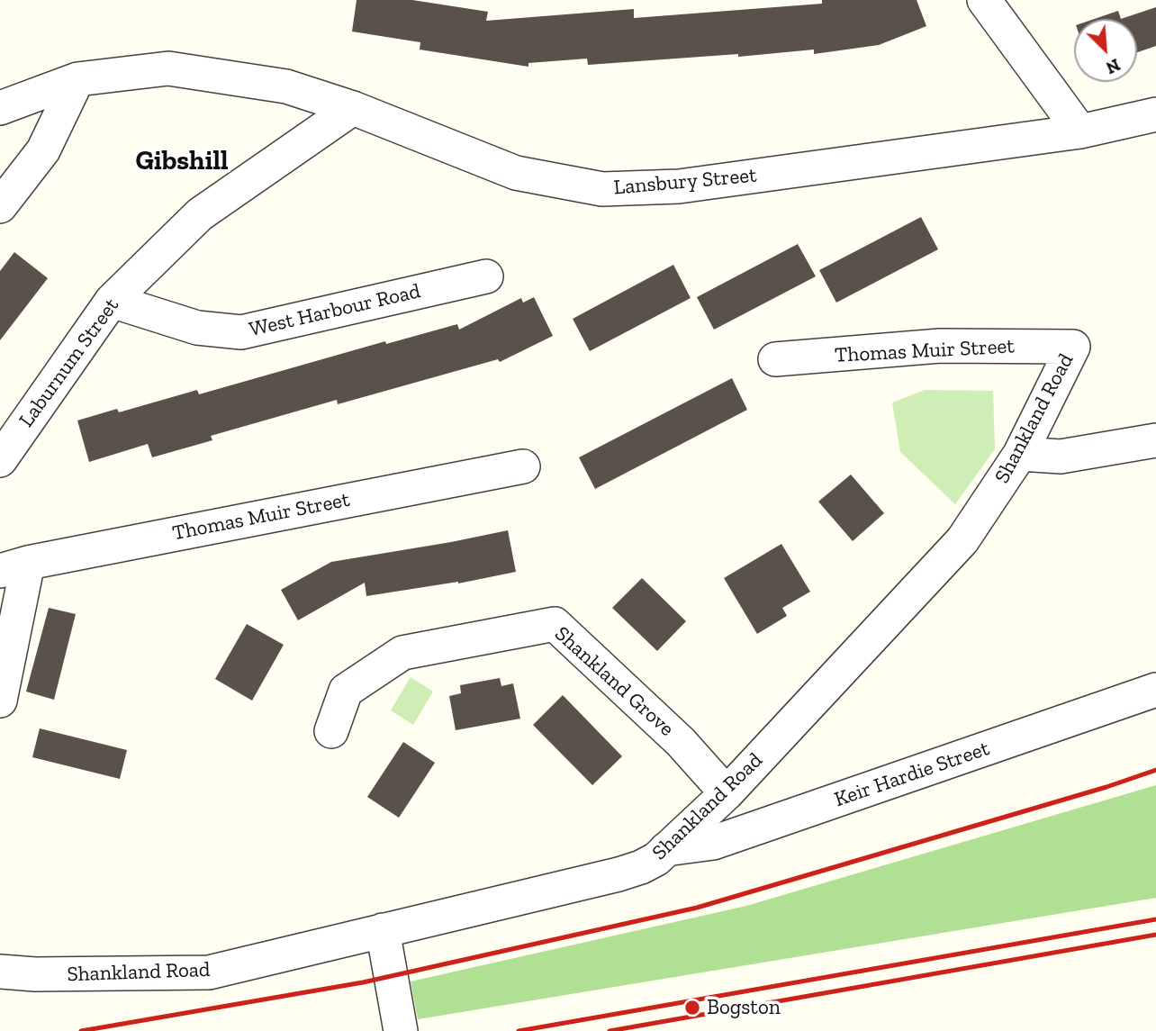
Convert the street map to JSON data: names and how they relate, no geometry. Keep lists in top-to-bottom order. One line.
{"streets":{"street":["Lansbury Street","West Harbour Road","Thomas Muir Street","Laburnum Street","Shankland Road","Shankland Grove","Keir Hardie Street"]},"crossings":[["Lansbury Street","Laburnum Street"],["West Harbour Road","Laburnum Street"],["Thomas Muir Street","Shankland Road"],["Shankland Road","Shankland Grove"],["Shankland Road","Keir Hardie Street"]],"districts":["Gibshill"],"places":["Bogston"],"north":"bottom right"}
